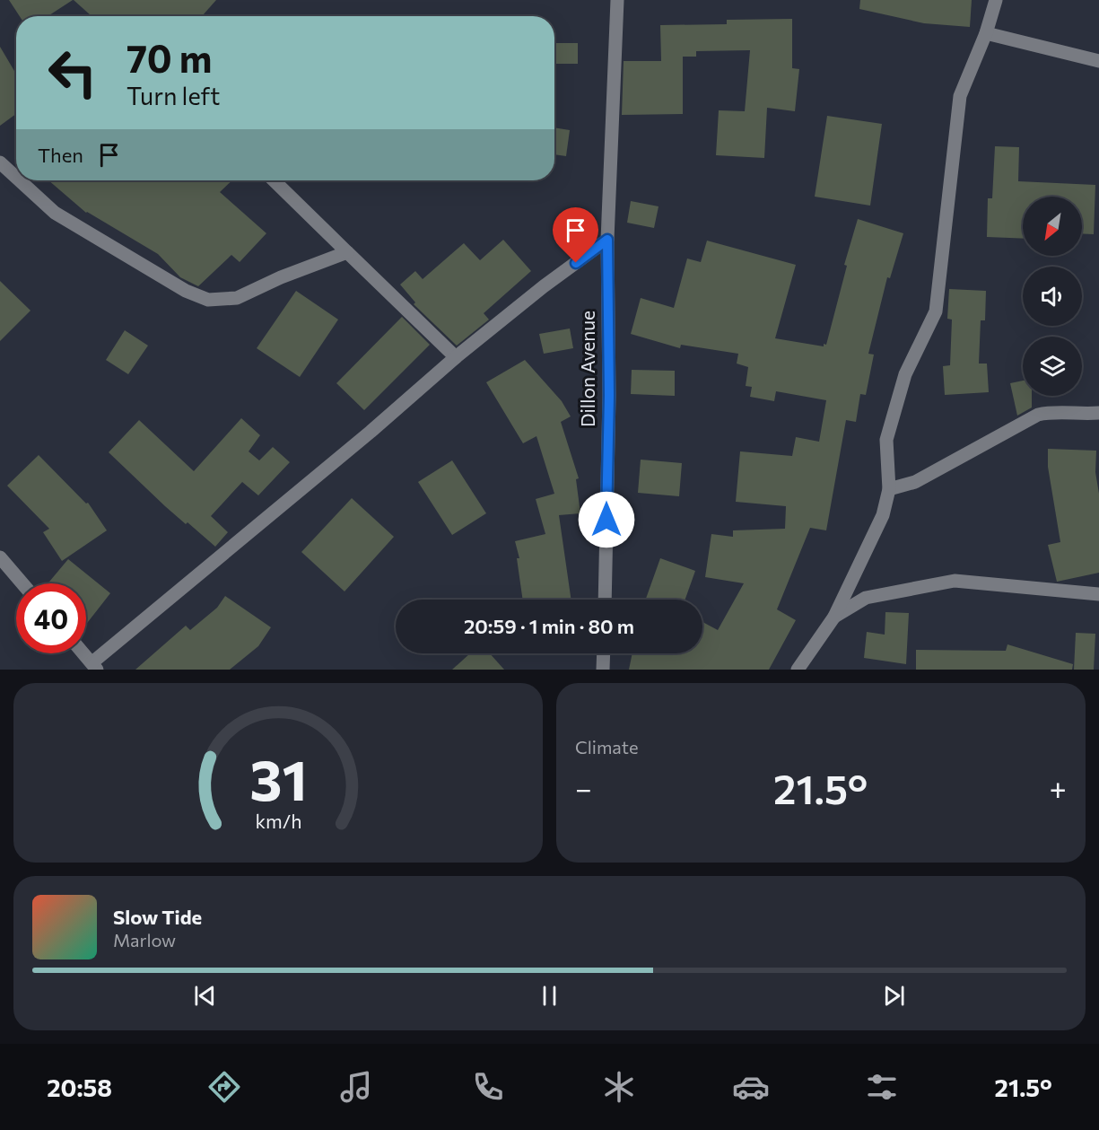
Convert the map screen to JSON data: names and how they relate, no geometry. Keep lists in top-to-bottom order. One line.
{"streets":{"street":["Dillon Avenue"]},"north":"bottom left","page":{"turn":["70 m","Turn left"],"then":"Then","limit":"40","trip":"20:59 · 1 min · 80 m","tile":"Climate","heat":["−","21.5°","+"],"song":["Slow Tide","Marlow"],"tabs":["20:58","21.5°"],"gauge":["31","km/h"]}}
